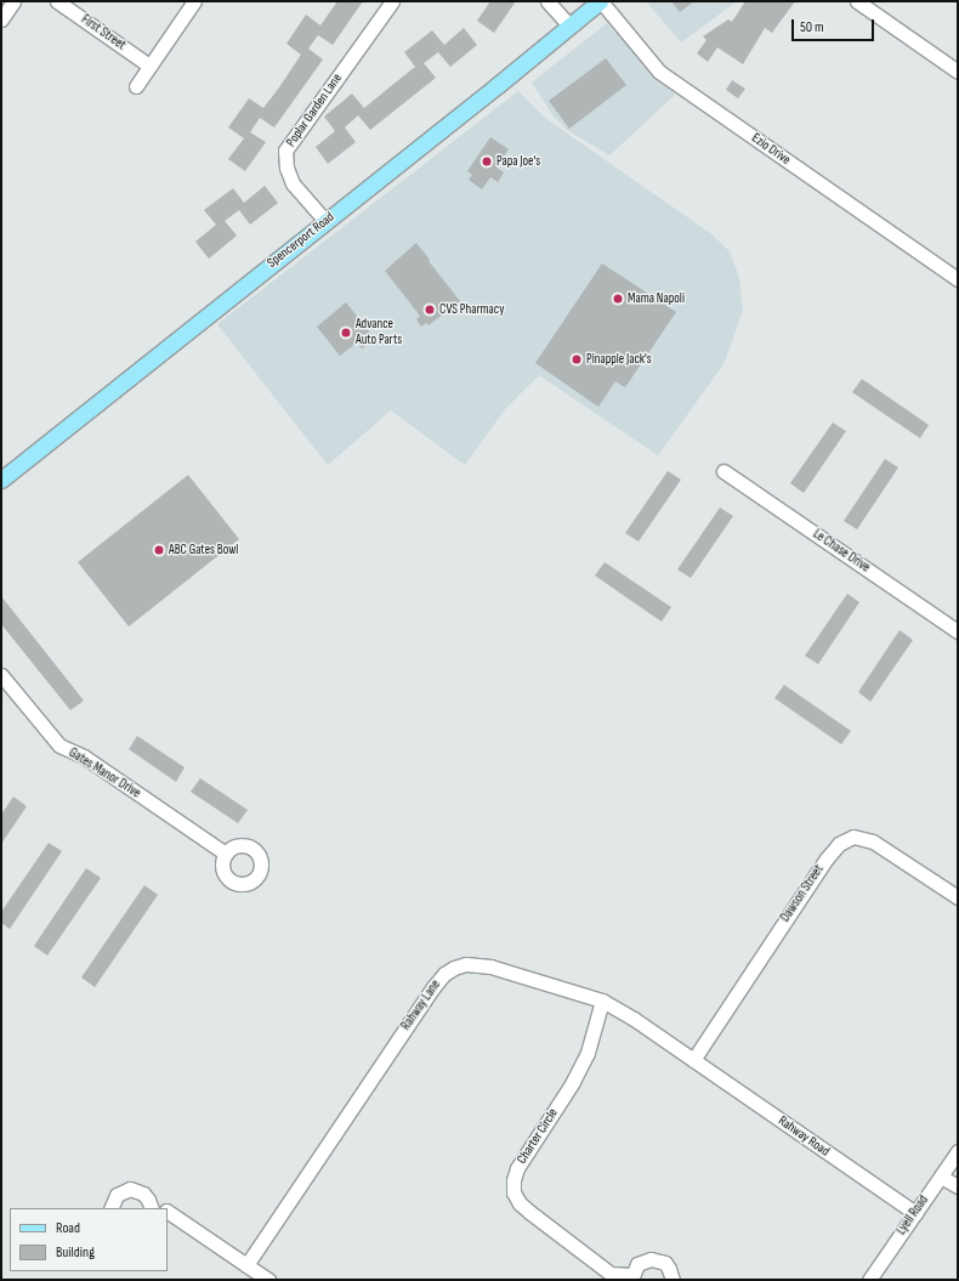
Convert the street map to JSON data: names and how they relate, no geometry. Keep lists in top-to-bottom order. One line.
{"streets":{"main road":["Spencerport Road"],"street":["First Street","Poplar Garden Lane","Ezio Drive","Le Chase Drive","Gates Manor Drive","Dawson Street","Rahway Lane","Charter Circle","Rahway Road","Lyell Road"]},"crossings":[["Poplar Garden Lane","Spencerport Road"],["Ezio Drive","Spencerport Road"],["Dawson Street","Rahway Lane"],["Dawson Street","Rahway Road"],["Rahway Lane","Charter Circle"],["Rahway Lane","Rahway Road"],["Rahway Road","Lyell Road"]],"places":["Papa Joe's","Mama Napoli","CVS Pharmacy","Advance Auto Parts","Pinapple Jack's","ABC Gates Bowl"],"legend":["Road","Building"],"scale_bar":"50 m"}
